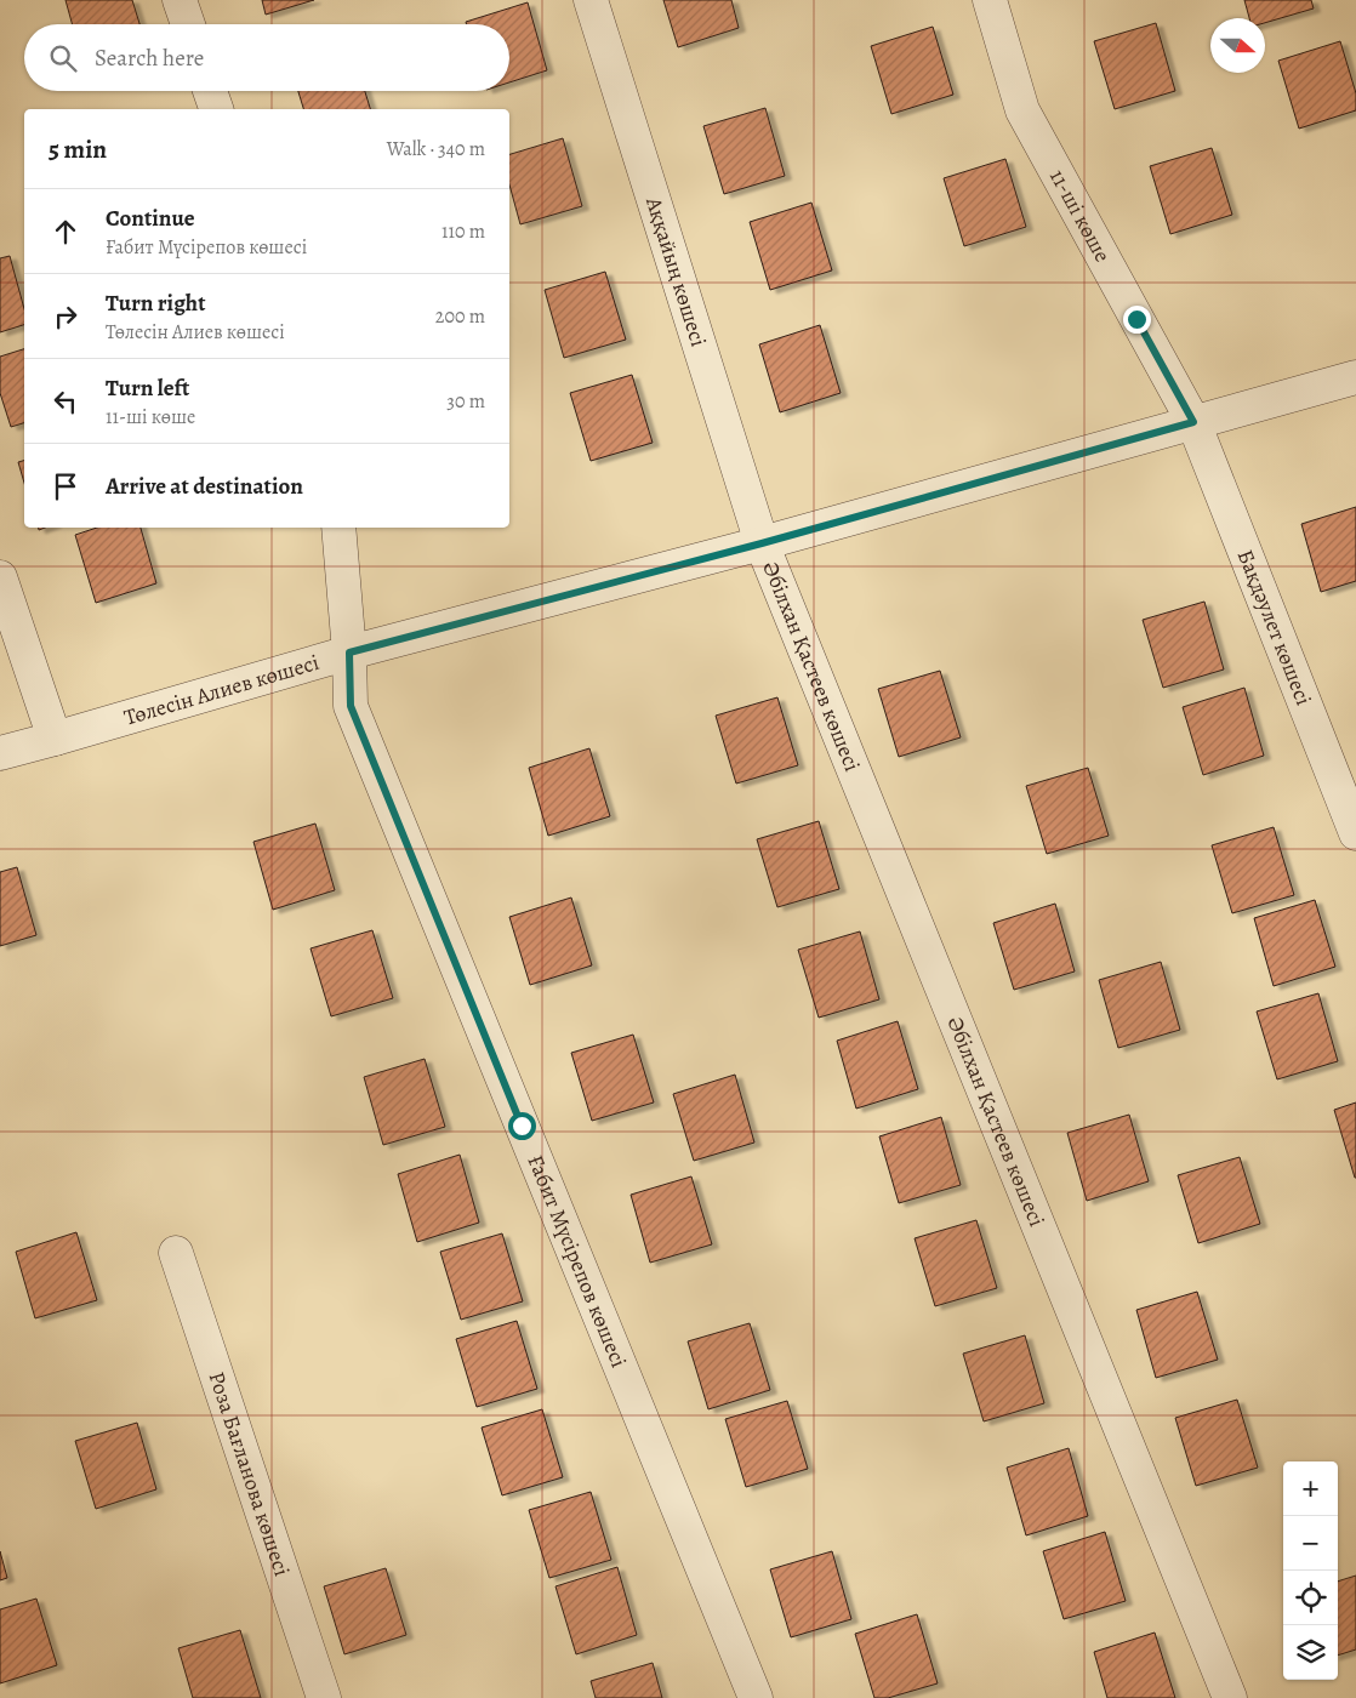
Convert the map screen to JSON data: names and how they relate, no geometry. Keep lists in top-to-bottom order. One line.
{"streets":{"street":["11-ші көше","Аққайың көшесі","Бақдәулет көшесi","Әбілхан Қастеев көшесi","Төлесін Алиев көшесі","Ғабит Мүсірепов көшесi","Роза Бағланова көшесi"]},"crossings":[["11-ші көше","Бақдәулет көшесi"],["11-ші көше","Төлесін Алиев көшесі"],["Аққайың көшесі","Әбілхан Қастеев көшесi"],["Аққайың көшесі","Төлесін Алиев көшесі"],["Бақдәулет көшесi","Төлесін Алиев көшесі"],["Әбілхан Қастеев көшесi","Төлесін Алиев көшесі"],["Төлесін Алиев көшесі","Ғабит Мүсірепов көшесi"]],"north":"right","page":{"search":"Search here","heading":["5 min","Walk · 340 m"],"list":[["Continue","Ғабит Мүсірепов көшесi","110 m"],["Turn right","Төлесін Алиев көшесі","200 m"],["Turn left","11-ші көше","30 m"],"Arrive at destination"],"map_buttons":["+","−"]}}
